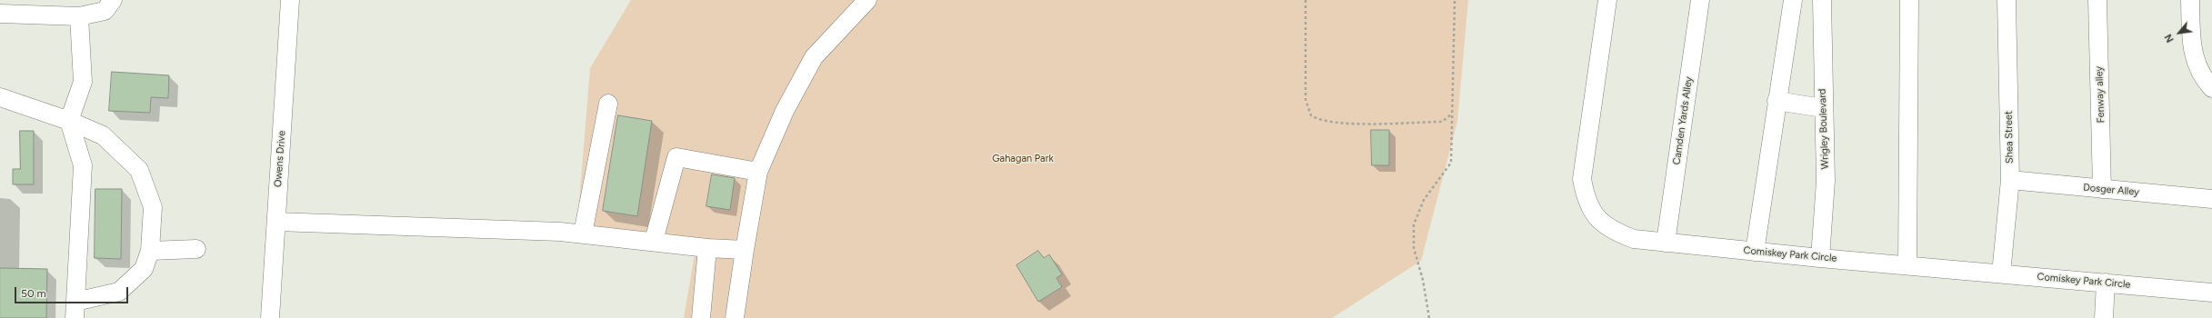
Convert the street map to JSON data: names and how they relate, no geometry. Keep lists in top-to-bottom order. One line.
{"streets":{"street":["Fenway alley","Camden Yards Alley","Wrigley Boulevard","Shea Street","Owens Drive","Dosger Alley","Comiskey Park Circle"]},"crossings":[["Fenway alley","Dosger Alley"],["Camden Yards Alley","Comiskey Park Circle"],["Wrigley Boulevard","Comiskey Park Circle"],["Shea Street","Dosger Alley"],["Shea Street","Comiskey Park Circle"]],"parks":["Gahagan Park"],"scale_bar":"50 m","north":"bottom left"}
